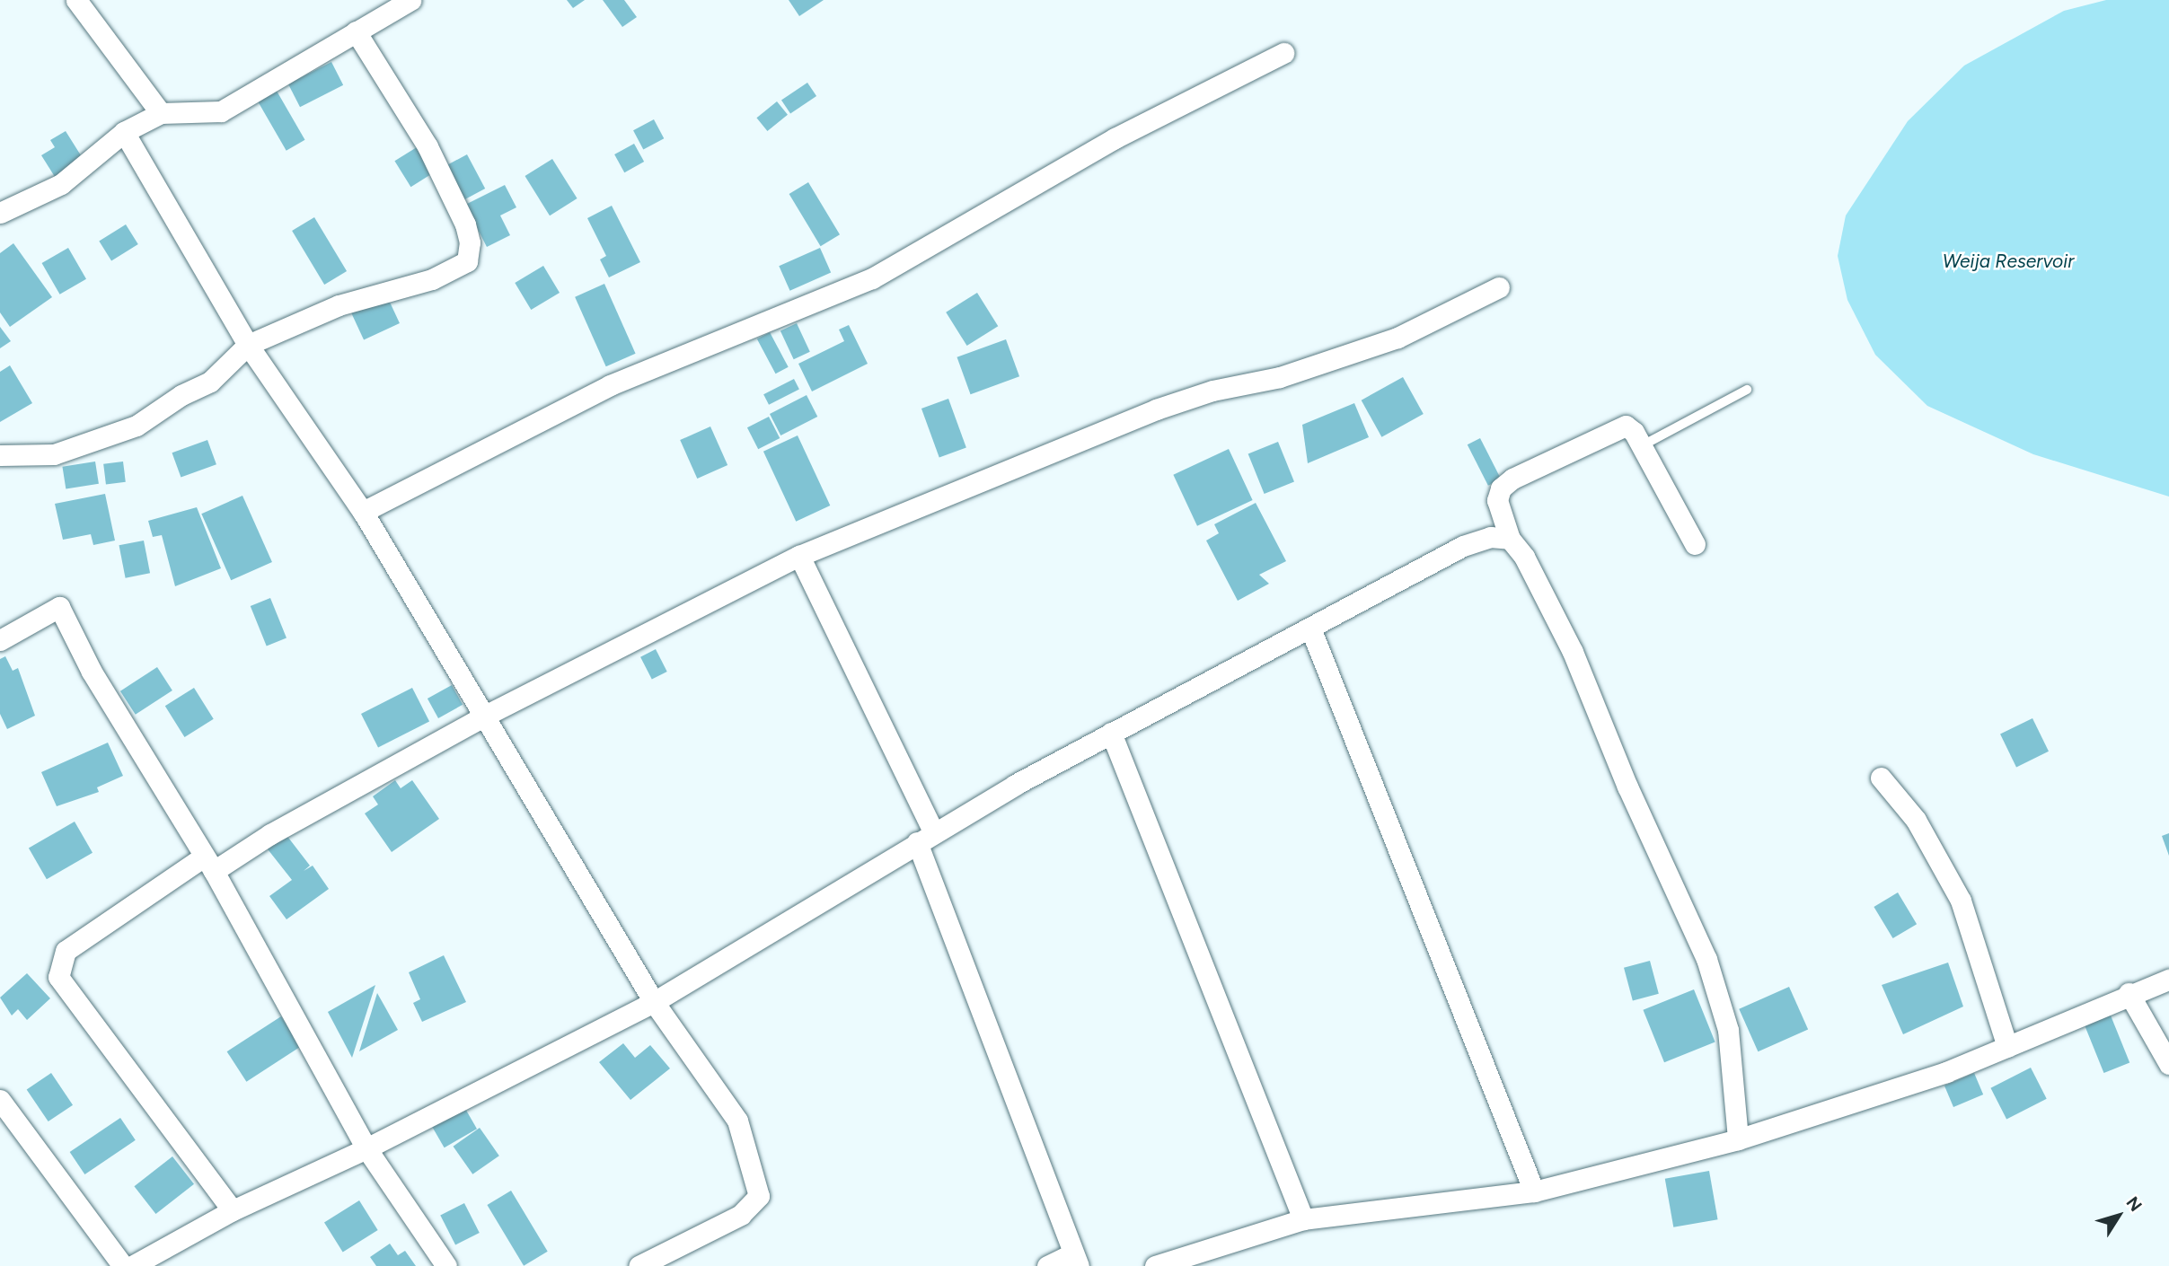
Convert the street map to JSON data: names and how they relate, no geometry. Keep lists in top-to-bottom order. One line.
{"water":["Weija Reservoir"],"north":"top right"}
